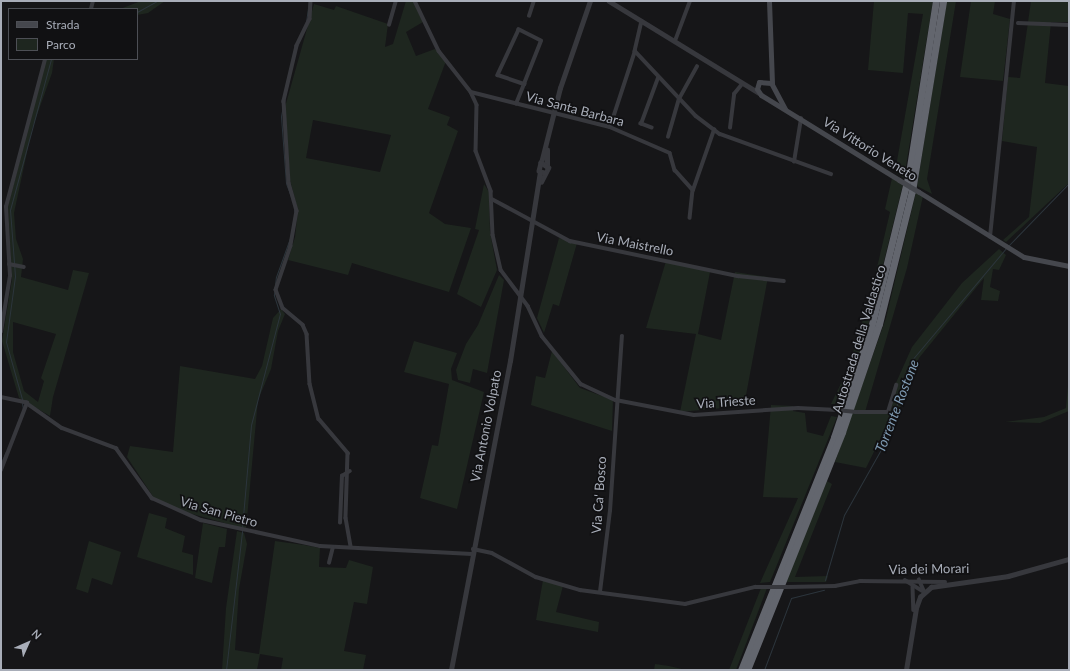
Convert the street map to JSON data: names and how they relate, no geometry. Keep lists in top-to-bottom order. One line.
{"streets":{"highway":["Autostrada della Valdastico"],"main road":["Via Vittorio Veneto"],"street":["Via Santa Barbara","Via Maistrello","Via Trieste","Via Antonio Volpato","Via Ca' Bosco","Via San Pietro","Via dei Morari"]},"crossings":[["Via Santa Barbara","Via Trieste"],["Via Maistrello","Via Trieste"],["Via Maistrello","Via Antonio Volpato"],["Via Trieste","Via Antonio Volpato"],["Via Trieste","Via Ca' Bosco"],["Via Antonio Volpato","Via San Pietro"],["Via Ca' Bosco","Via dei Morari"]],"water":["Torrente Rostone"],"legend":["Strada","Parco"],"north":"top right"}
